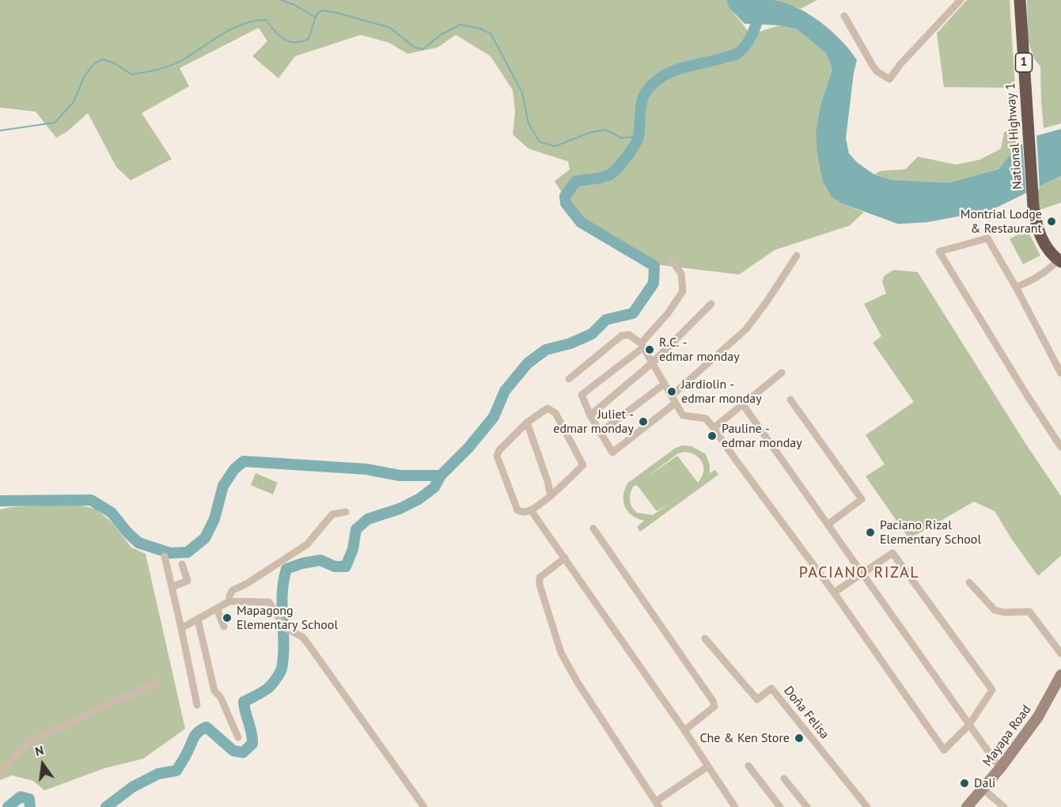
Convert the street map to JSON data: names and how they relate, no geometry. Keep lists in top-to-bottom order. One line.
{"streets":{"highway":["1","National Highway 1"],"main road":["Mayapa Road"],"street":["Doña Felisa"]},"districts":["PACIANO RIZAL"],"places":["Montrial Lodge & Restaurant","R.C. - edmar monday","Jardiolin - edmar monday","Juliet - edmar monday","Pauline - edmar monday","Paciano Rizal Elementary School","Mapagong Elementary School","Che & Ken Store","Dali"],"north":"top"}
